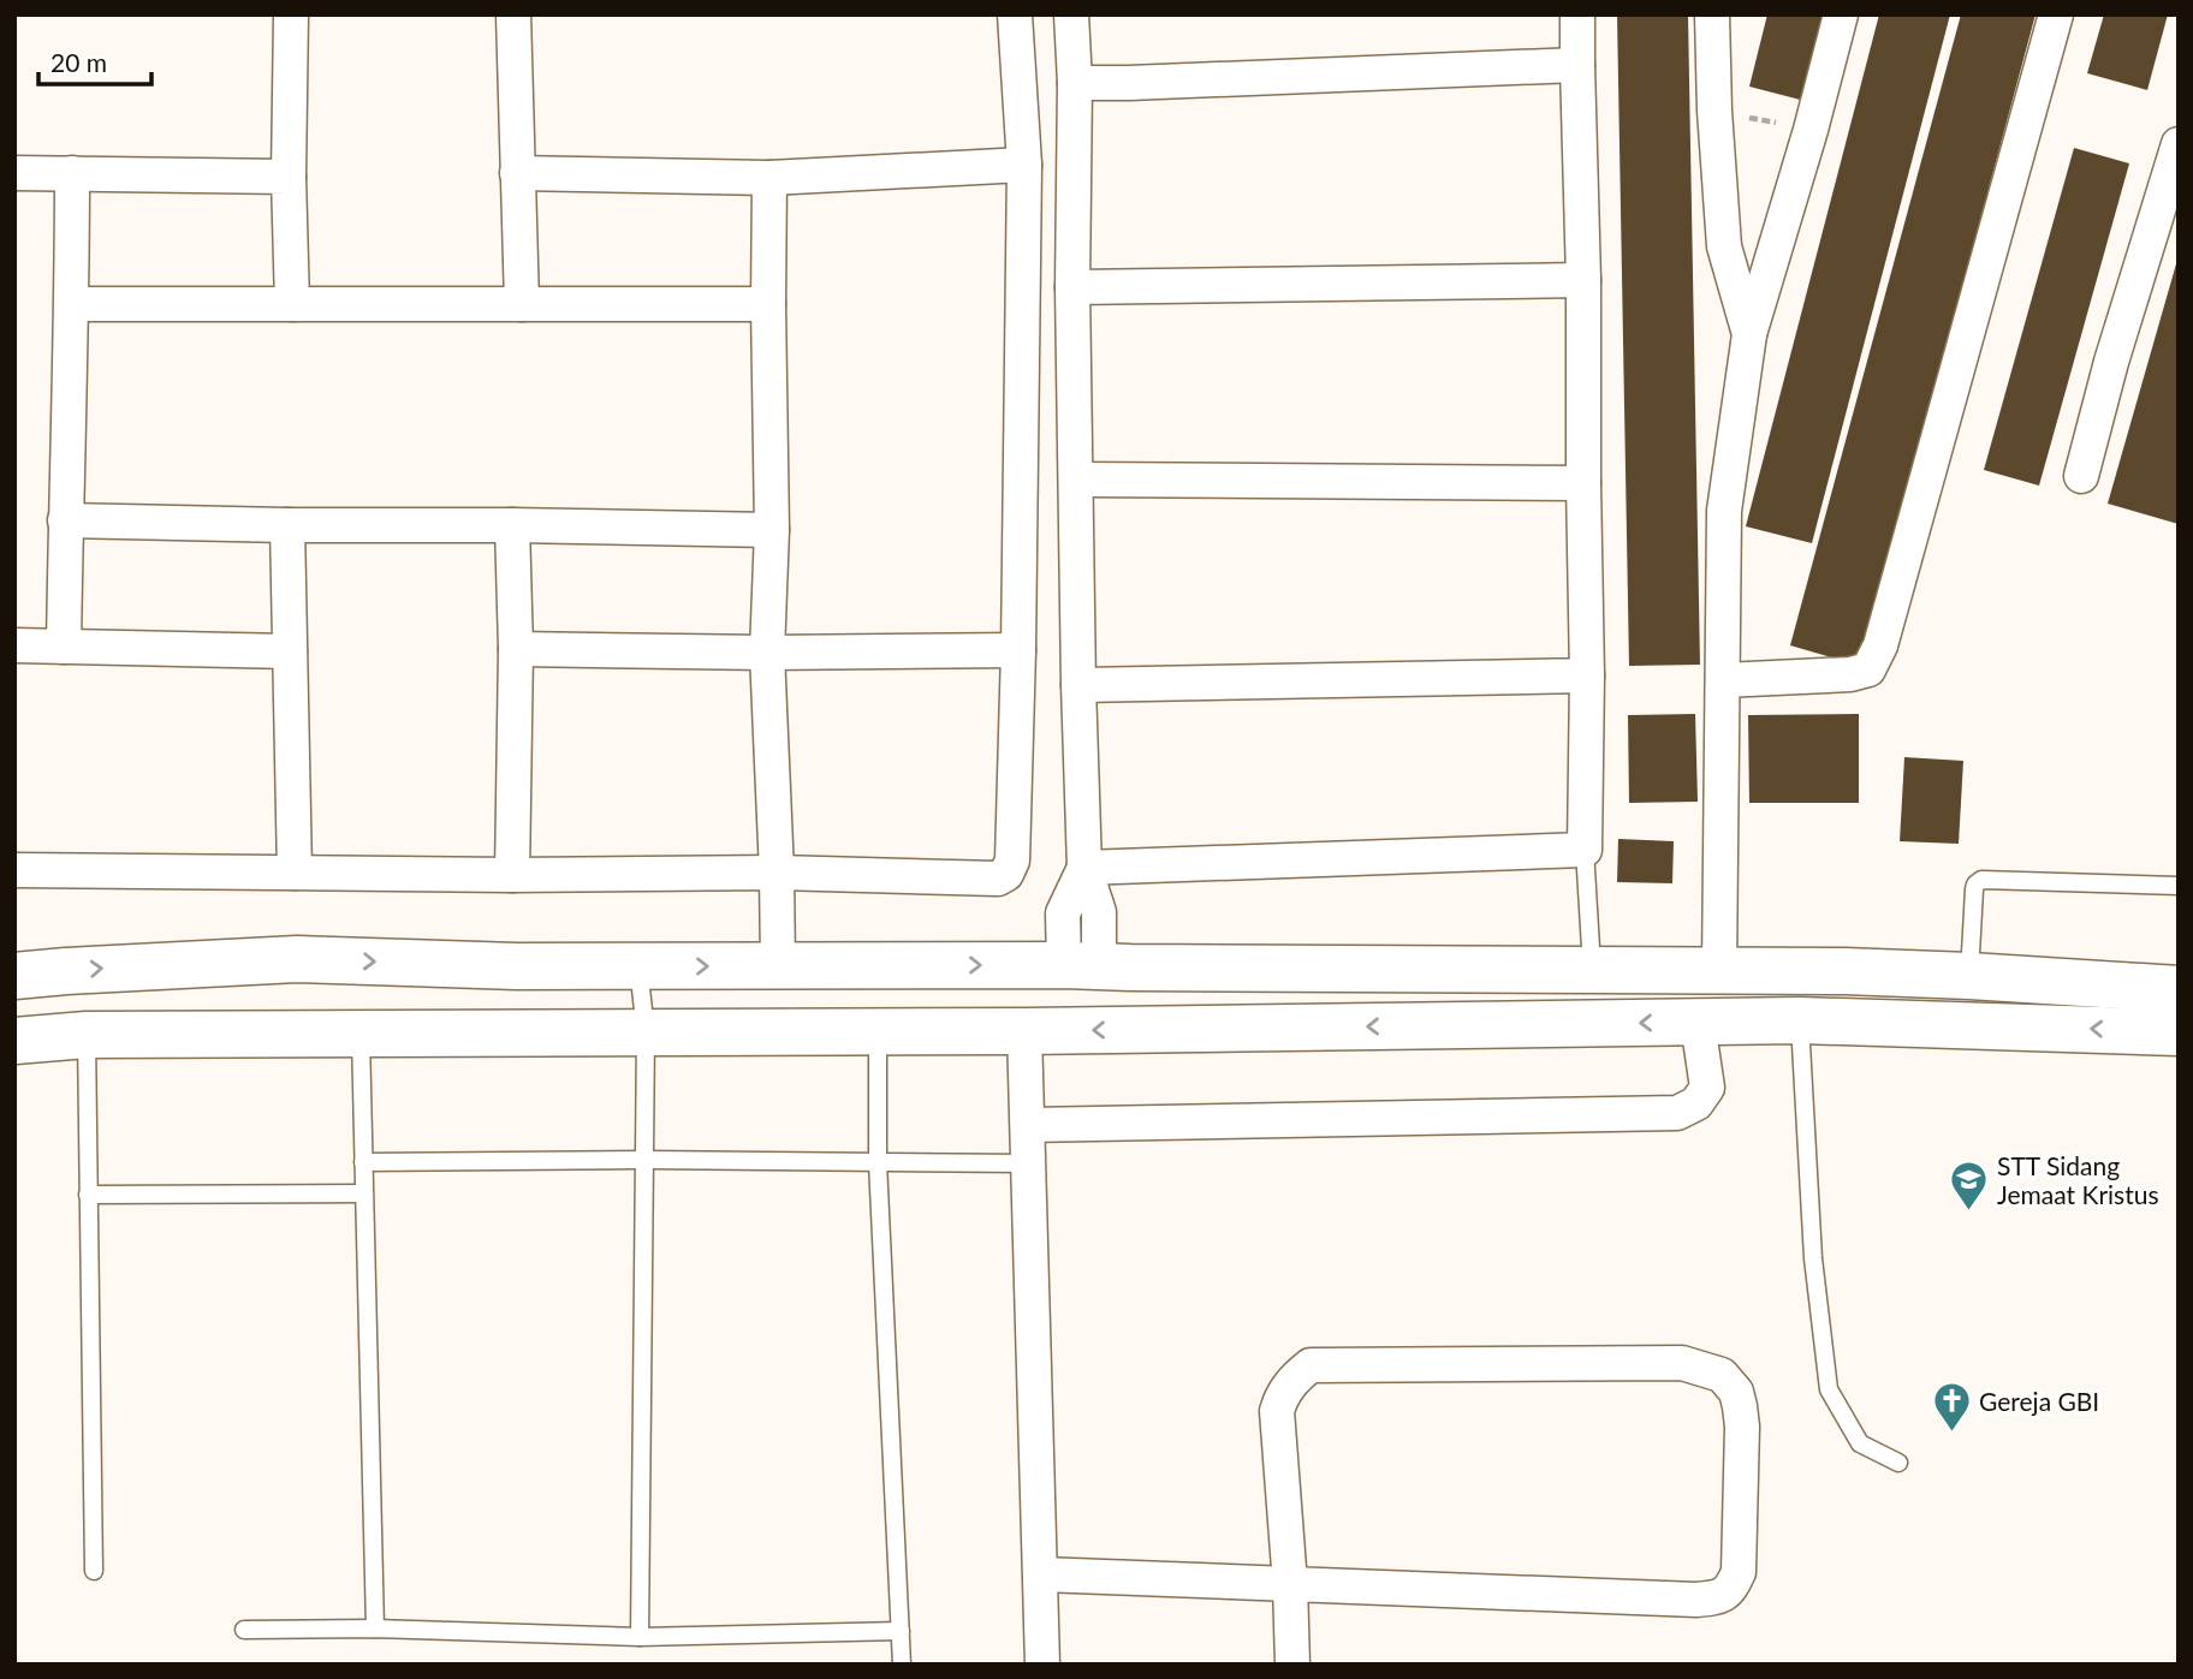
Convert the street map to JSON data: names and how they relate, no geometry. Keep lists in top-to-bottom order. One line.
{"places":{"school or university":["STT Sidang Jemaat Kristus"],"church":["Gereja GBI"]},"scale_bar":"20 m"}
